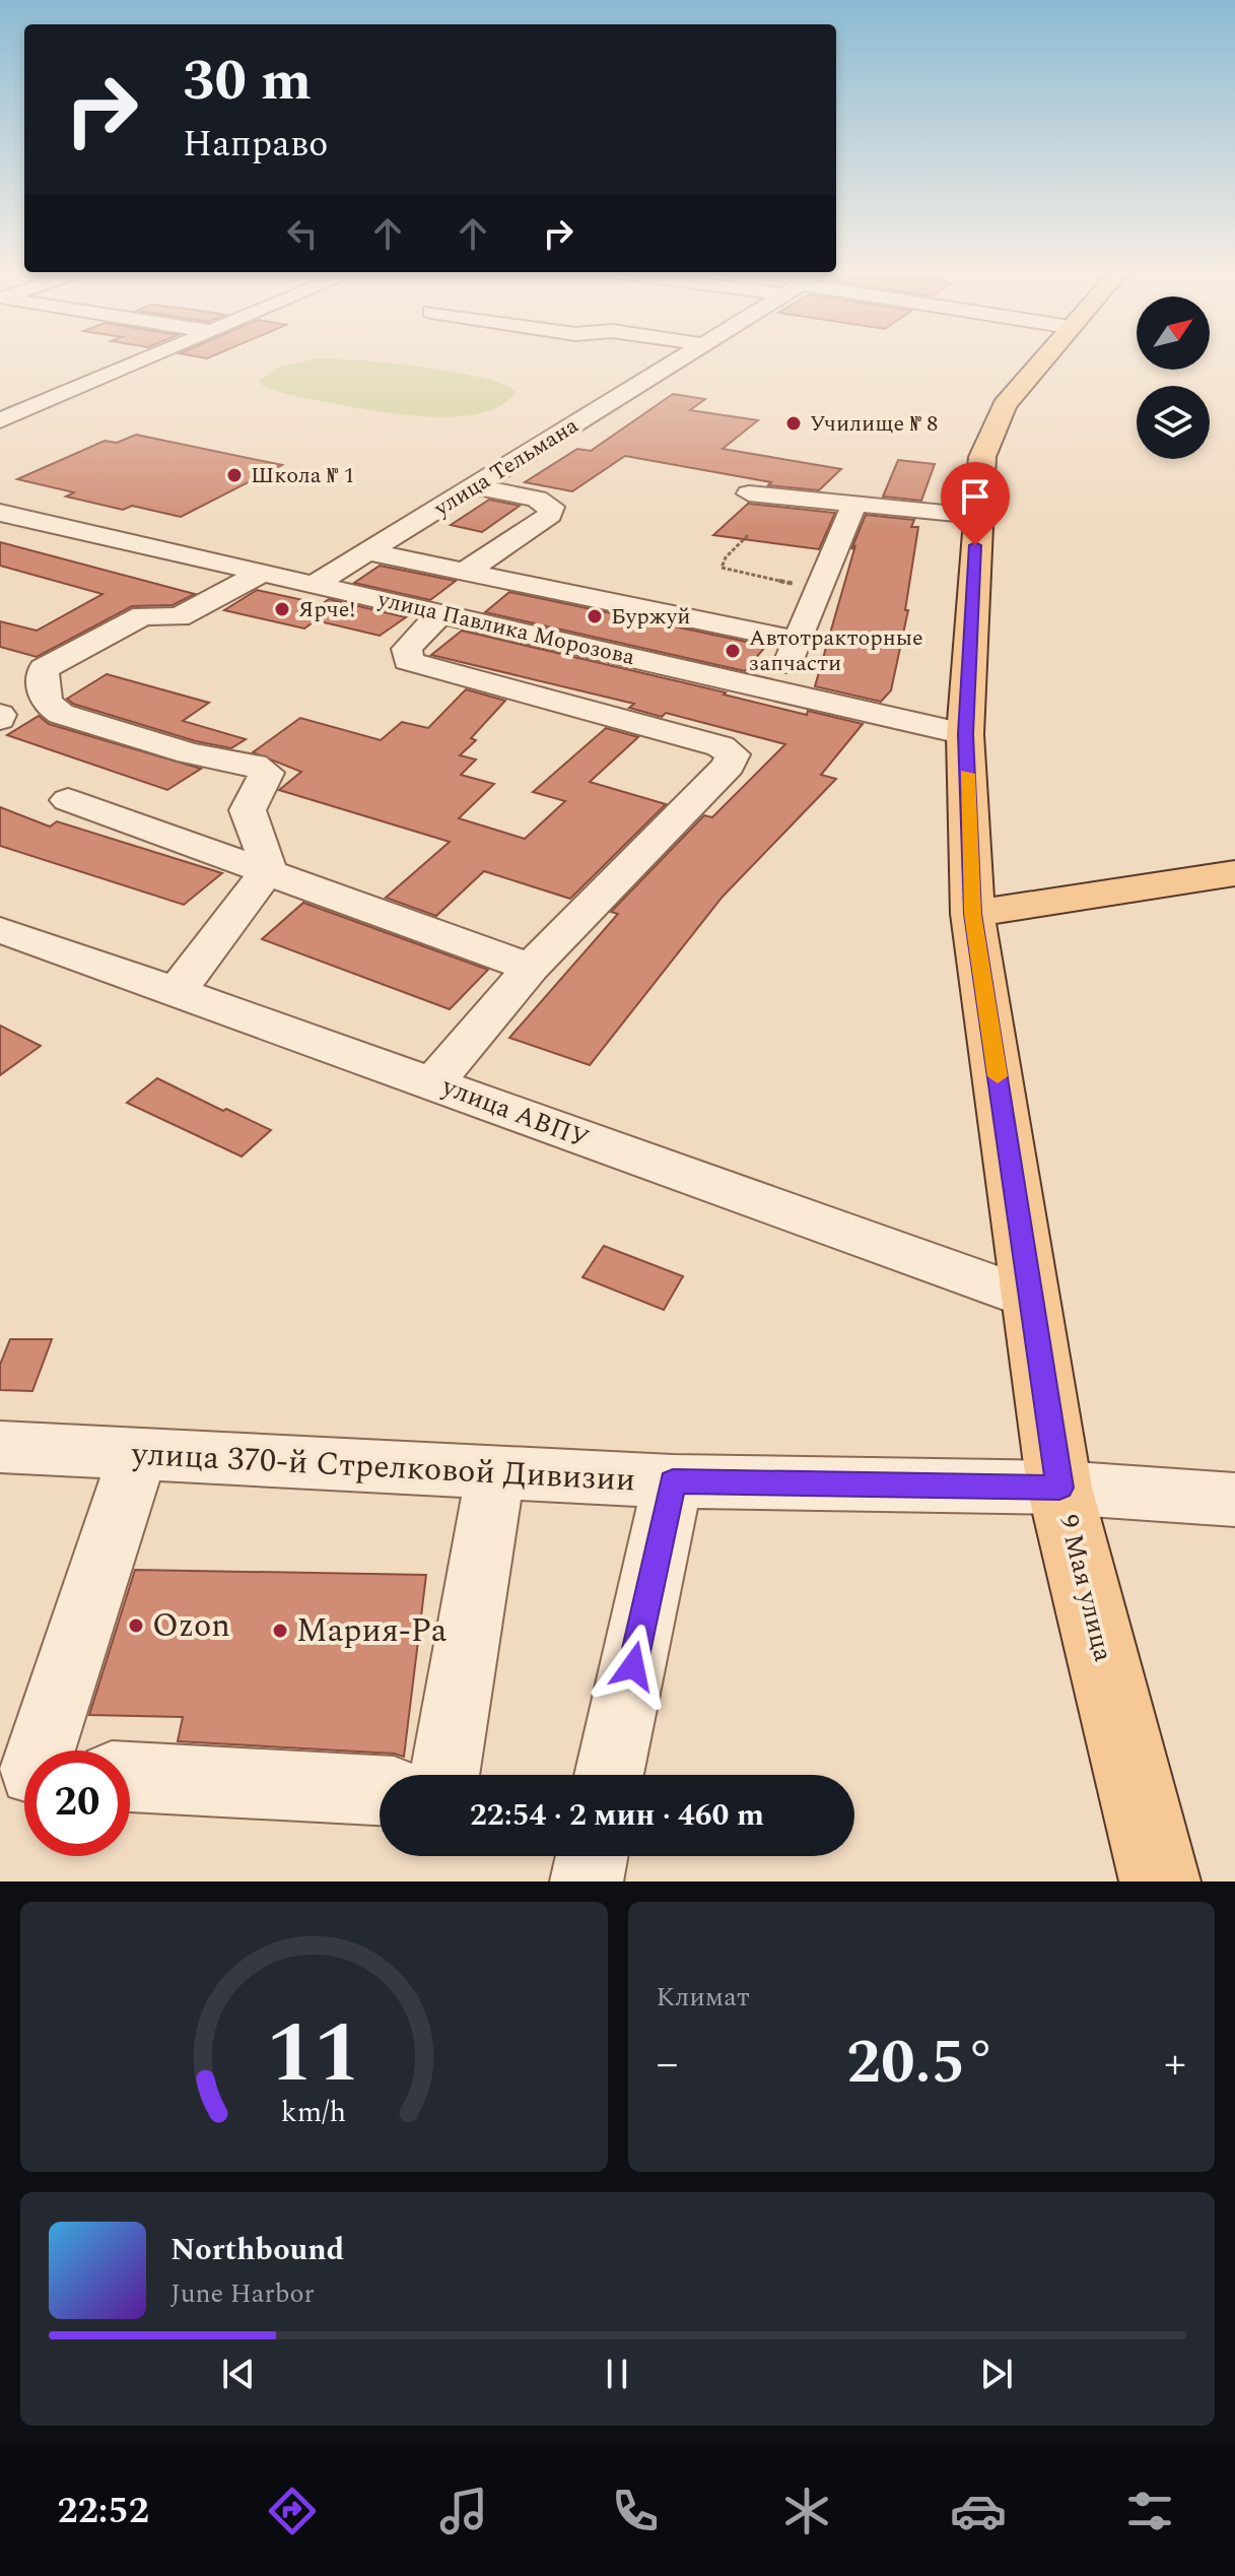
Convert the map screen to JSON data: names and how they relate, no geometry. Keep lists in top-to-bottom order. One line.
{"streets":{"main road":["9 Мая улица"],"street":["улица Тельмана","улица Павлика Морозова","улица АВПУ","улица 370-й Стрелковой Дивизии"]},"crossings":[["улица Тельмана","улица Павлика Морозова"],["улица Павлика Морозова","9 Мая улица"],["улица АВПУ","9 Мая улица"],["улица 370-й Стрелковой Дивизии","9 Мая улица"]],"places":["Училище № 8","Школа № 1","Ярче!","Буржуй","Автотракторные запчасти","Ozon","Мария-Ра"],"north":"top right","page":{"turn":["30 m","Направо"],"limit":"20","trip":"22:54 · 2 мин · 460 m","tile":"Климат","heat":["−","20.5°","+"],"song":["Northbound","June Harbor"],"tabs":"22:52","gauge":["11","km/h"]}}
